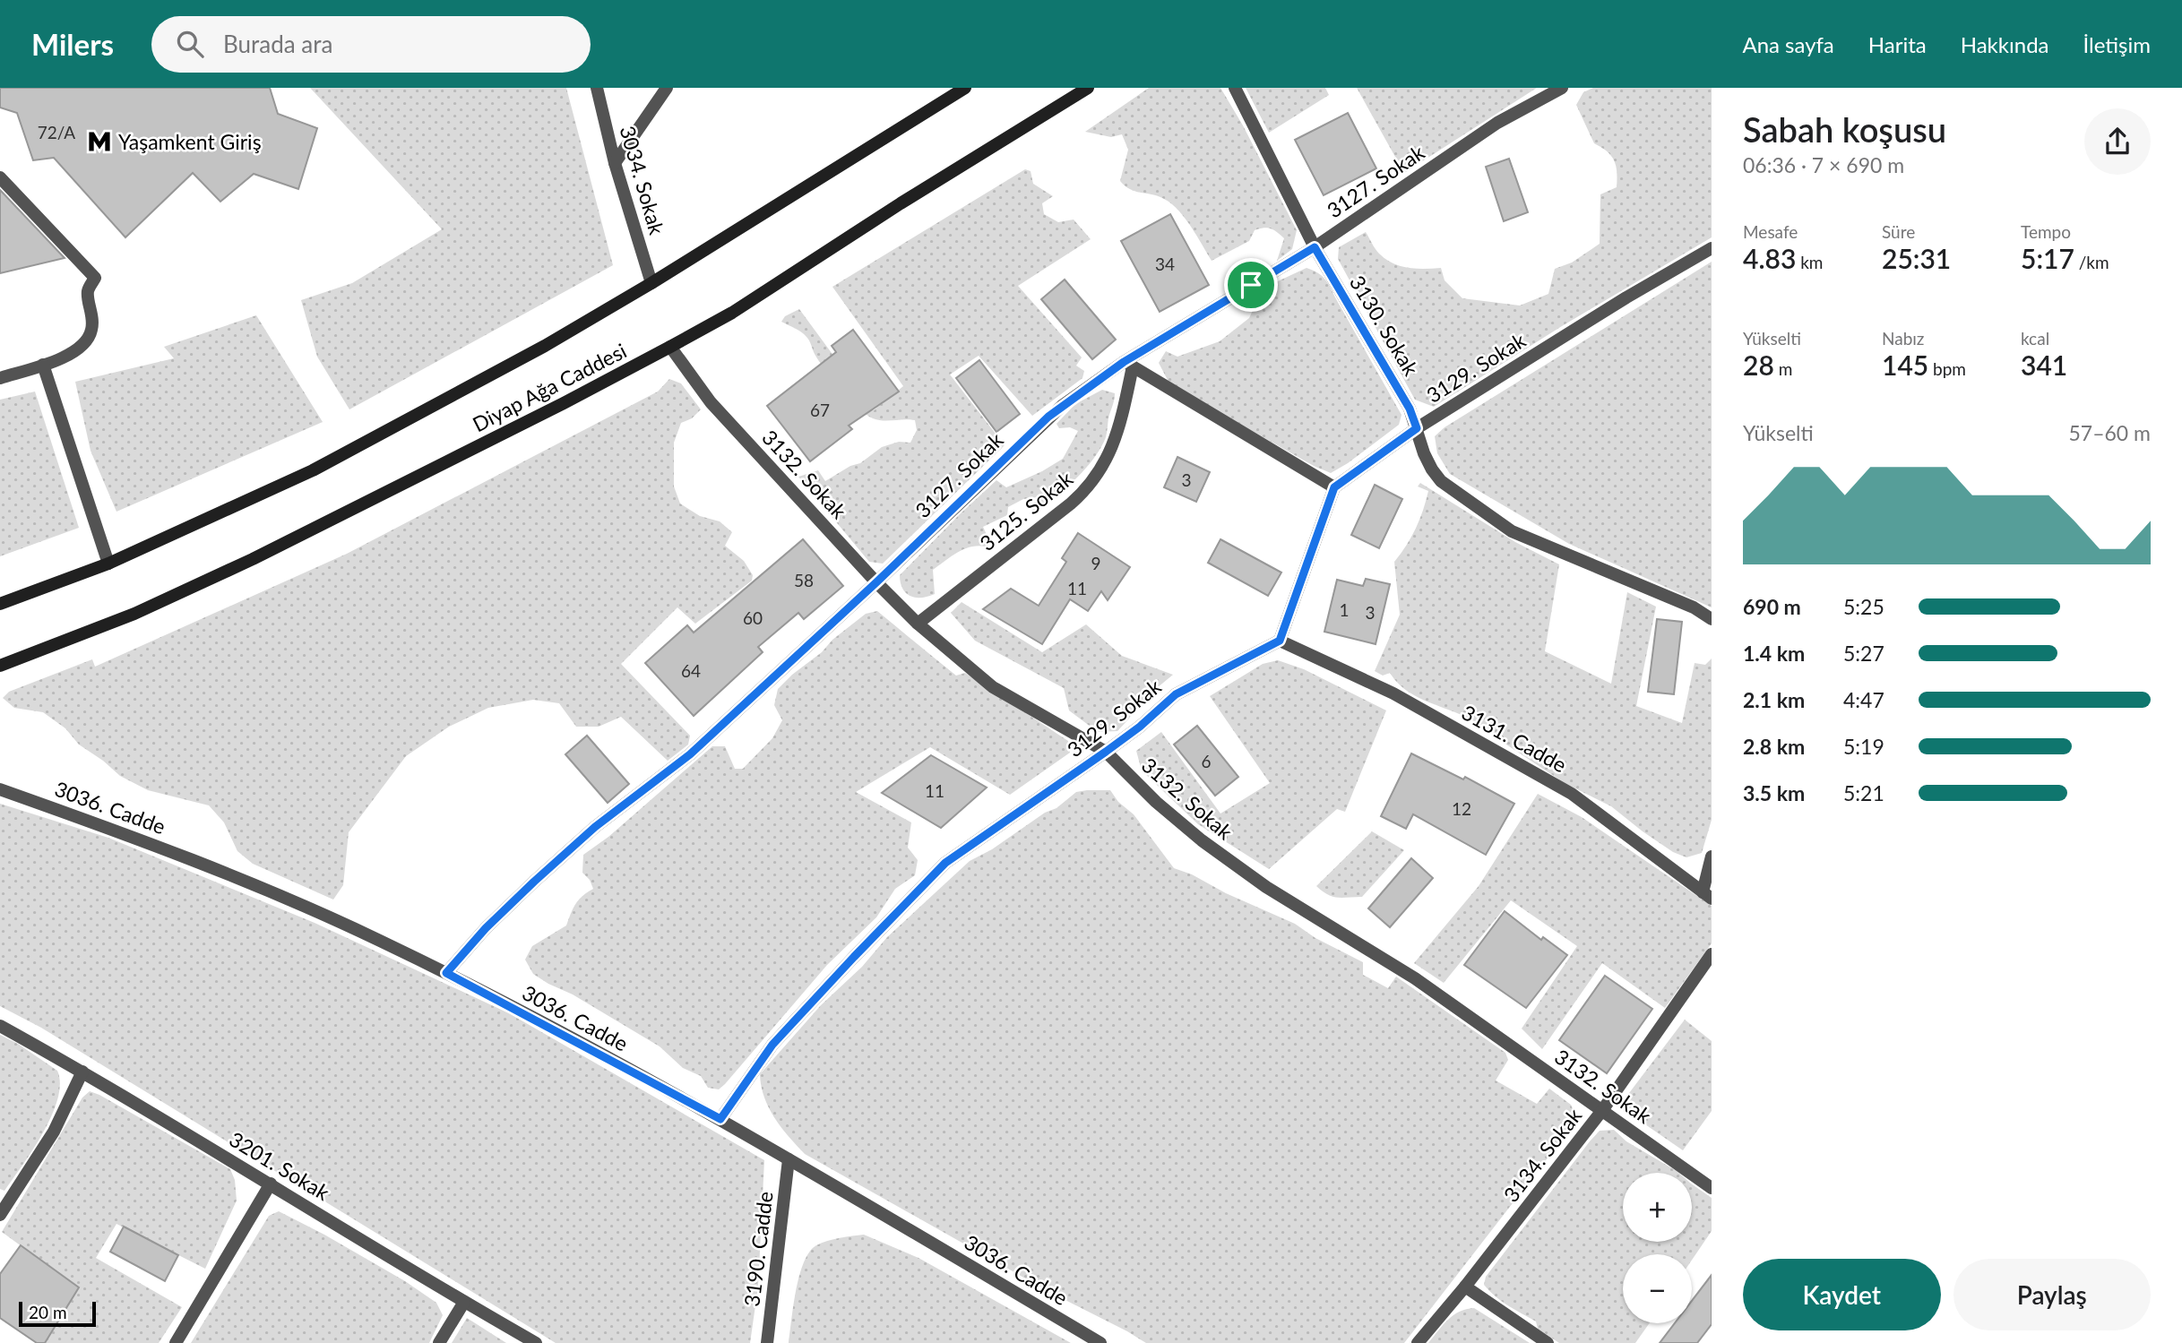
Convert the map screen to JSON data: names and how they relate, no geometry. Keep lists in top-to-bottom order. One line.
{"streets":{"main road":["Diyap Ağa Caddesi"],"street":["3034. Sokak","3127. Sokak","3130. Sokak","3129. Sokak","3132. Sokak","3125. Sokak","3131. Cadde","3036. Cadde","3134. Sokak","3201. Sokak","3190. Cadde"]},"crossings":[["3034. Sokak","Diyap Ağa Caddesi"],["3127. Sokak","3130. Sokak"],["3127. Sokak","3132. Sokak"],["3127. Sokak","3125. Sokak"],["3127. Sokak","3036. Cadde"],["3130. Sokak","3129. Sokak"],["3129. Sokak","3132. Sokak"],["3129. Sokak","3131. Cadde"],["3129. Sokak","3036. Cadde"],["Diyap Ağa Caddesi","3132. Sokak"],["3132. Sokak","3125. Sokak"],["3132. Sokak","3134. Sokak"],["3036. Cadde","3190. Cadde"]],"places":{"metro station":["Yaşamkent Giriş"]},"house_numbers":["72/A","34","67","3","9","58","11","1","3","60","64","6","11","12"],"scale_bar":"20 m","page":{"header":"Milers","search":"Burada ara","nav":["Ana sayfa","Harita","Hakkında","İletişim"],"heading":["Sabah koşusu","06:36 · 7 × 690 m"],"stats":[["Mesafe","4.83 km"],["Süre","25:31"],["Tempo","5:17 /km"],["Yükselti","28 m"],["Nabız","145 bpm"],["kcal","341"]],"chart":["Yükselti","57–60 m"],"list":[{"name":"690 m","note":"5:25"},{"name":"1.4 km","note":"5:27"},{"name":"2.1 km","note":"4:47"},{"name":"2.8 km","note":"5:19"},{"name":"3.5 km","note":"5:21"}],"map_buttons":["+","−"],"buttons":["Kaydet","Paylaş"],"scale":"20 m"}}
